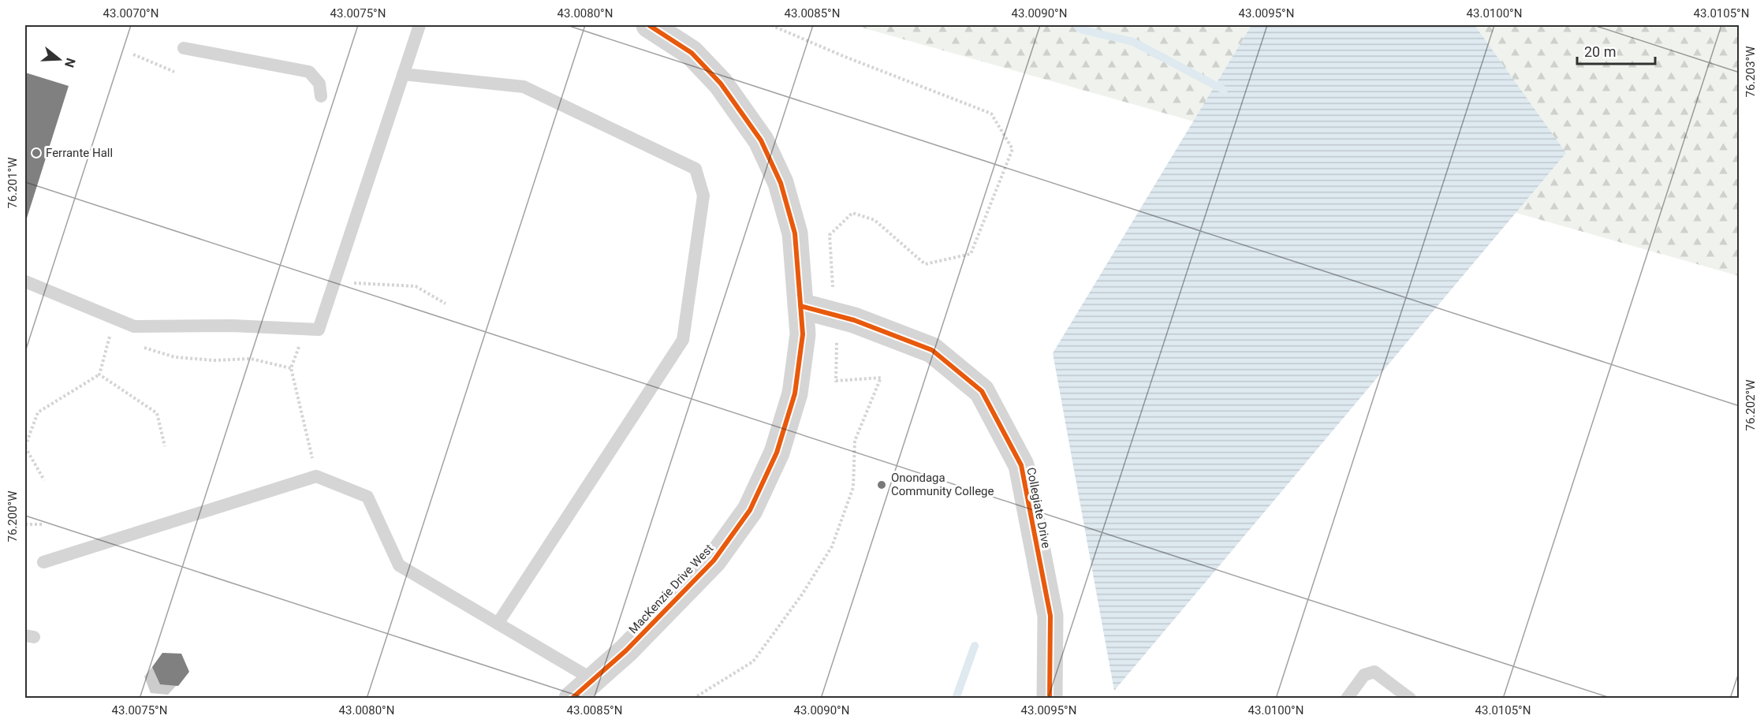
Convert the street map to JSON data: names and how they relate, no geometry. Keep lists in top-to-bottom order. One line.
{"streets":{"street":["Collegiate Drive","MacKenzie Drive West"]},"crossings":[["Collegiate Drive","MacKenzie Drive West"]],"places":["Ferrante Hall","Onondaga Community College"],"scale_bar":"20 m","north":"right","coordinates":["43.0070°N","43.0075°N","43.0080°N","43.0085°N","43.0090°N","43.0095°N","43.0100°N","43.0105°N","76.203°W","76.201°W","76.202°W","76.200°W"]}
